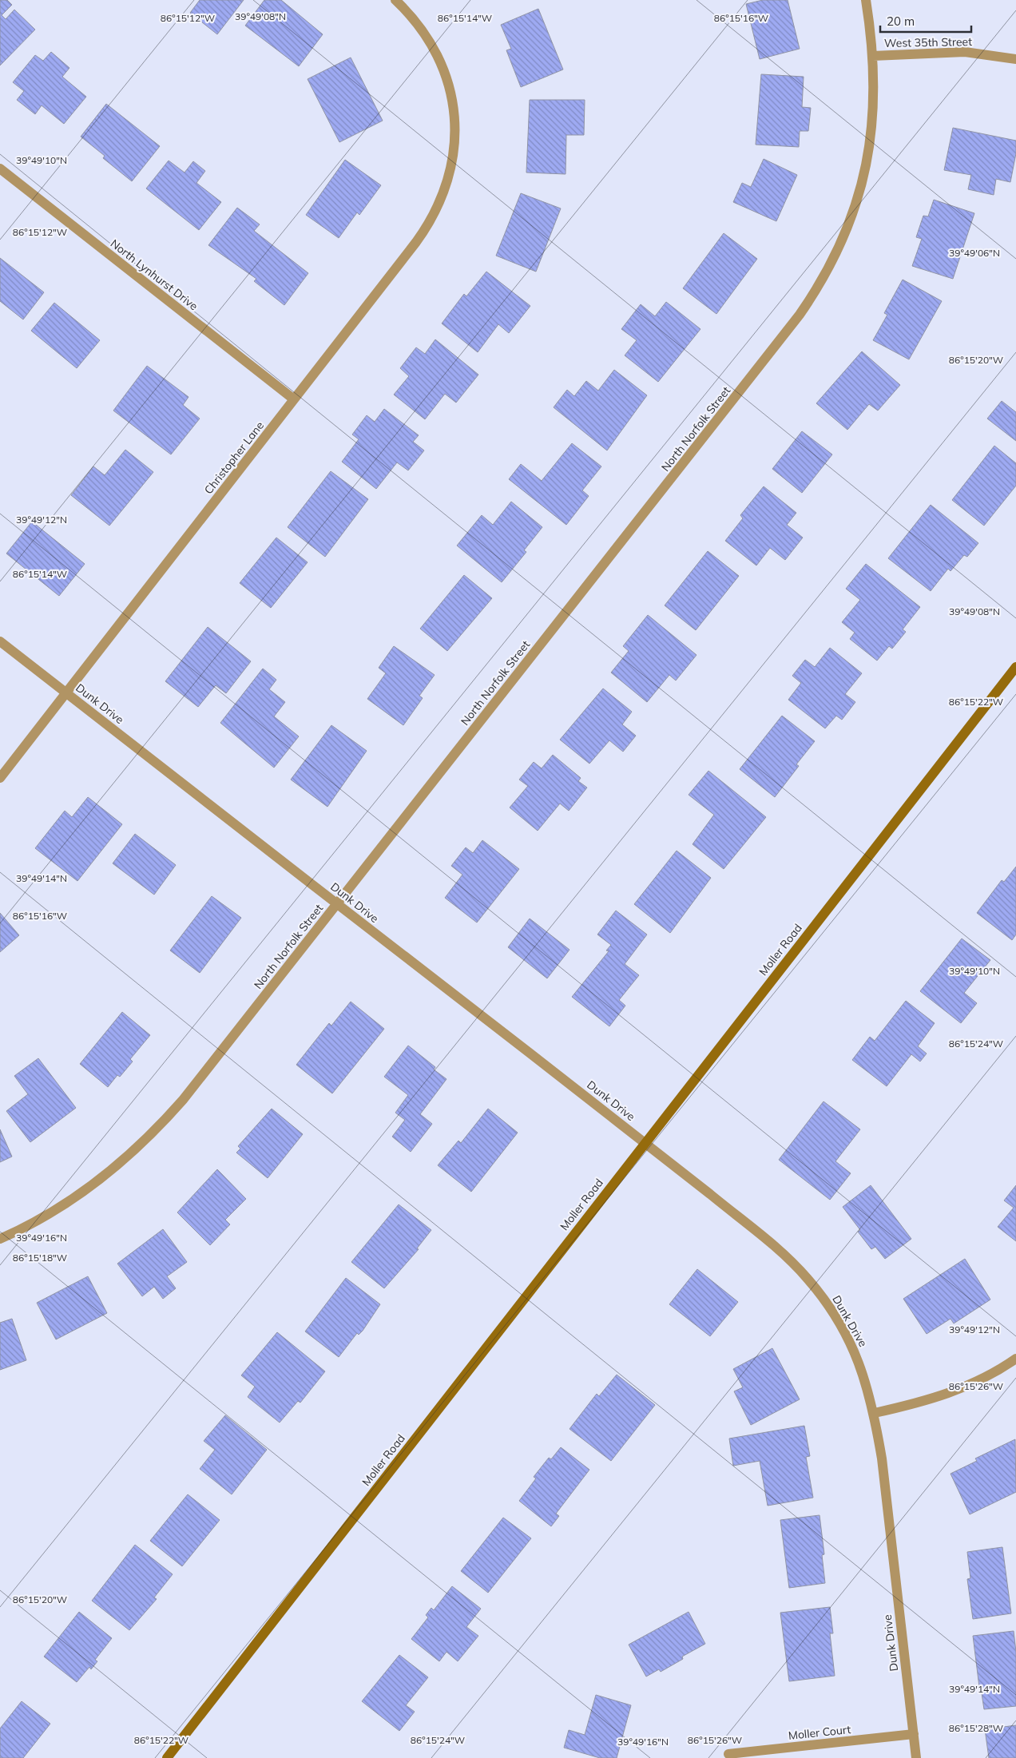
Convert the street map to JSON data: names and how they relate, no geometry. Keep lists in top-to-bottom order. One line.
{"streets":{"main road":["Moller Road"],"street":["West 35th Street","North Lynhurst Drive","North Norfolk Street","Christopher Lane","Dunk Drive","Moller Court"]},"crossings":[["West 35th Street","North Norfolk Street"],["North Lynhurst Drive","Christopher Lane"],["North Norfolk Street","Dunk Drive"],["Christopher Lane","Dunk Drive"],["Dunk Drive","Moller Road"],["Dunk Drive","Moller Court"]],"scale_bar":"20 m","coordinates":["39°49'08\"N","86°15'12\"W","86°15'14\"W","86°15'16\"W","39°49'10\"N","39°49'06\"N","86°15'20\"W","39°49'12\"N","86°15'22\"W","39°49'14\"N","86°15'24\"W","39°49'16\"N","86°15'18\"W","86°15'26\"W","86°15'28\"W"]}
